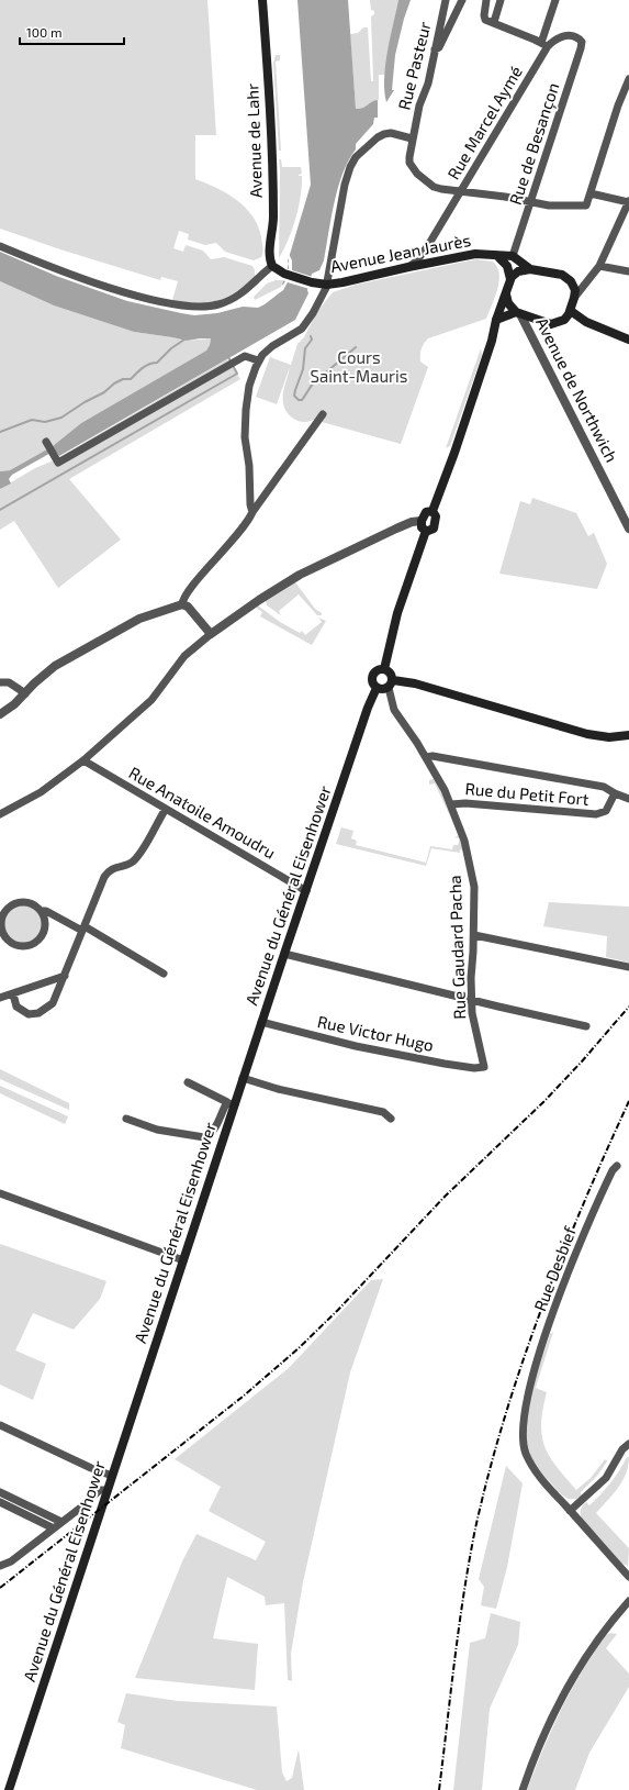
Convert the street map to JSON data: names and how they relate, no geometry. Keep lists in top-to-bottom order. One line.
{"streets":{"main road":["Avenue de Lahr","Avenue Jean Jaurès","Avenue du Général Eisenhower"],"street":["Rue Pasteur","Rue Marcel Aymé","Rue de Besançon","Avenue de Northwich","Rue du Petit Fort","Rue Anatoile Amoudru","Rue Gaudard Pacha","Rue Victor Hugo","Rue Desbief"]},"crossings":[["Rue Pasteur","Rue Marcel Aymé"],["Rue Pasteur","Rue de Besançon"],["Rue Marcel Aymé","Rue de Besançon"],["Rue Marcel Aymé","Avenue Jean Jaurès"],["Avenue de Lahr","Avenue Jean Jaurès"],["Rue de Besançon","Avenue Jean Jaurès"],["Avenue de Northwich","Avenue du Général Eisenhower"],["Rue du Petit Fort","Rue Gaudard Pacha"],["Rue Anatoile Amoudru","Avenue du Général Eisenhower"],["Avenue du Général Eisenhower","Rue Gaudard Pacha"],["Avenue du Général Eisenhower","Rue Victor Hugo"],["Rue Gaudard Pacha","Rue Victor Hugo"]],"parks":["Cours Saint-Mauris"],"scale_bar":"100 m"}
